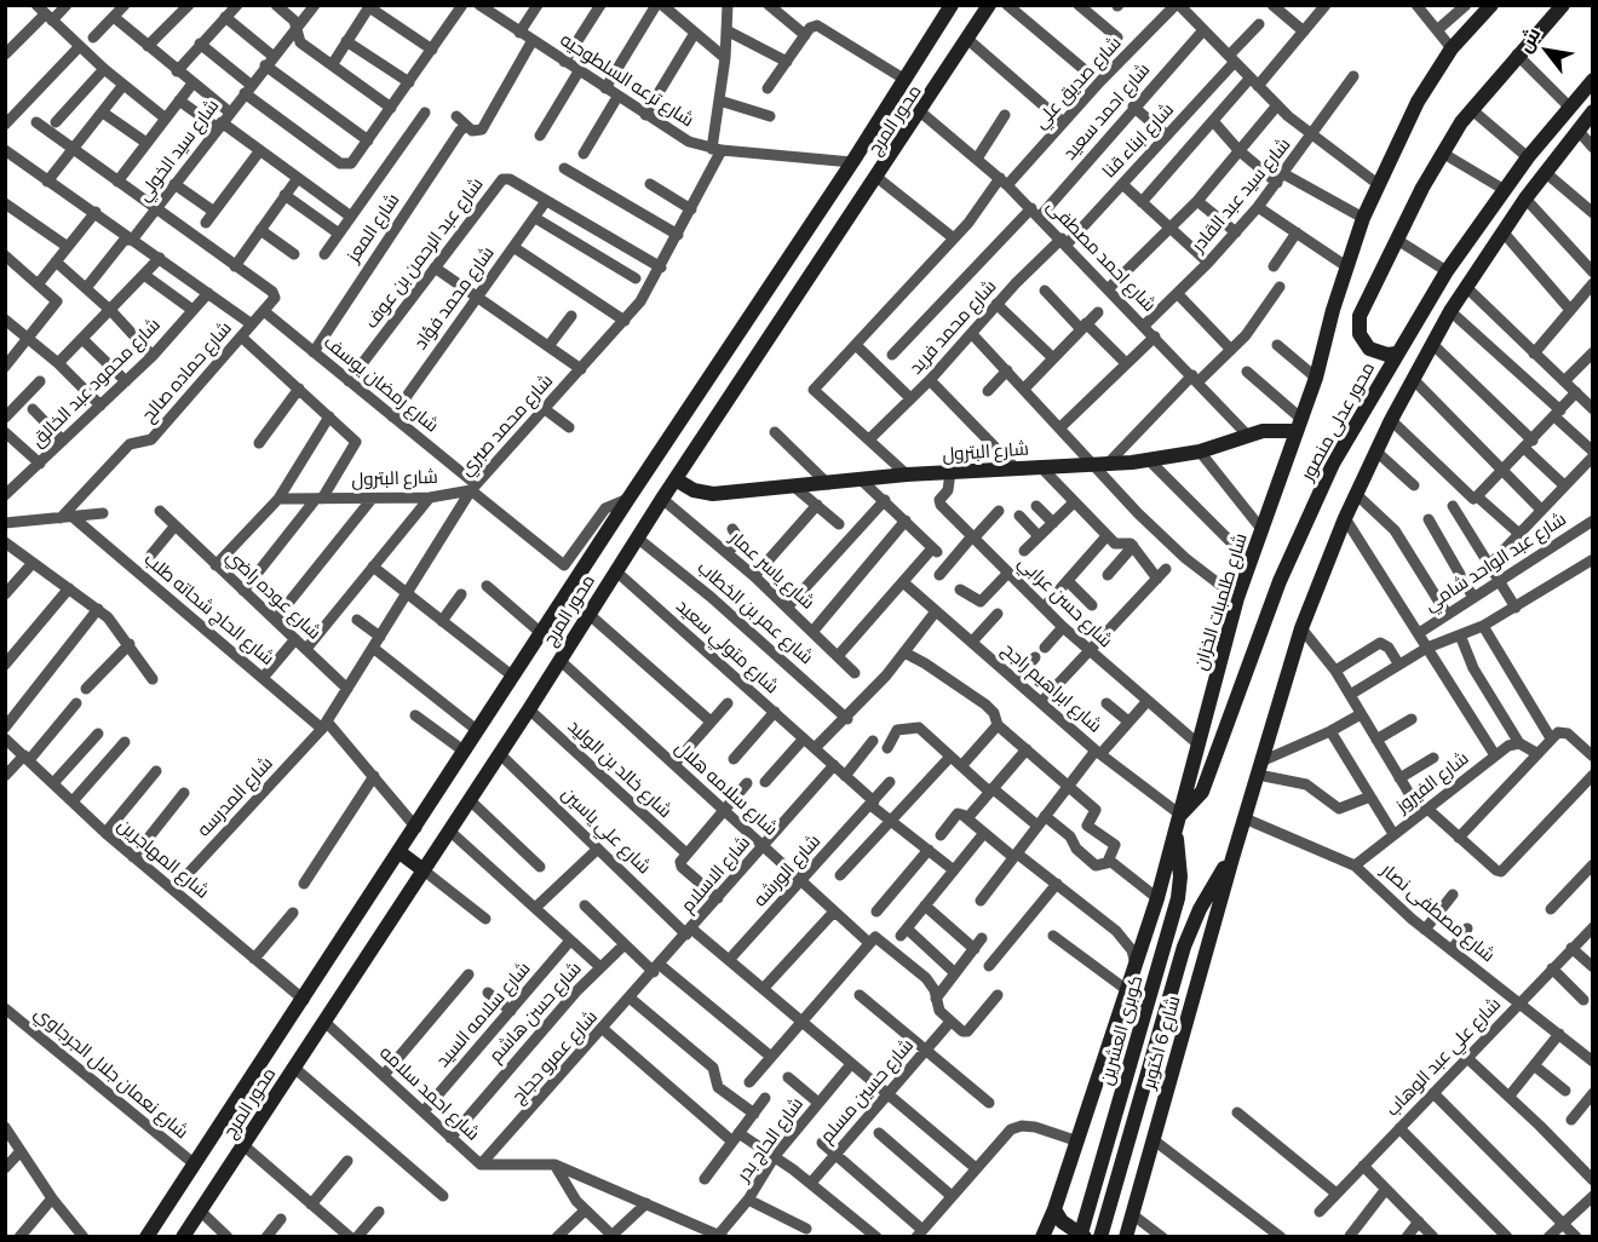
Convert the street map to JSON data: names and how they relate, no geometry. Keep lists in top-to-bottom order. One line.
{"streets":{"main road":["محور المرج","محور عدلى منصور","شارع البترول","شارع طلمبات الخزان","كوبرى العشرين","شارع 6 اكتوبر"],"street":["شارع ترعه السلطوحيه","شارع صديق علي","شارع احمد سعيد","شارع ابناء قنا","شارع سيد الخولي","شارع سيد عبد القادر","شارع المعز","شارع عبد الرحمن بن عوف","شارع احمد مصطفى","شارع محمد فؤاد","شارع محمد فريد","شارع حماده صالح","شارع محمود عبد الخالق","شارع رمضان يوسف","شارع محمد صبري","شارع عبد الواحد شامي","شارع ياسر عمار","شارع عوده راضي","شارع حسن عرابي","شارع الحاج شحاته طلب","شارع عمر بن الخطاب","شارع متولي سعيد","شارع ابراهيم راجح","شارع خالد بن الوليد","شارع الفيروز","شارع سلامه هلال","شارع المدرسه","شارع علي ياسين","شارع المهاجرين","شارع الورشه","شارع الاسلام","شارع مصطفى نصار","شارع حسن هاشم","شارع سلامه السيد","شارع عمرو حجاج","شارع علي عبد الوهاب","شارع نعمان جلال الجرجاوي","شارع حسين مسلم","شارع احمد سلامه","شارع الحاج بدر"]},"crossings":[["شارع ترعه السلطوحيه","محور المرج"],["شارع ترعه السلطوحيه","شارع محمد صبري"],["شارع صديق علي","شارع احمد مصطفى"],["شارع صديق علي","شارع محمد فريد"],["شارع احمد سعيد","شارع احمد مصطفى"],["محور المرج","شارع احمد مصطفى"],["محور المرج","شارع البترول"],["محور المرج","شارع ياسر عمار"],["محور المرج","شارع الحاج شحاته طلب"],["محور المرج","شارع عمر بن الخطاب"],["محور المرج","شارع متولي سعيد"],["محور المرج","شارع خالد بن الوليد"],["محور المرج","شارع سلامه هلال"],["محور المرج","شارع علي ياسين"],["محور المرج","شارع المهاجرين"],["محور المرج","شارع نعمان جلال الجرجاوي"],["محور المرج","شارع احمد سلامه"],["شارع ابناء قنا","شارع احمد مصطفى"],["شارع ابناء قنا","شارع محمد فريد"],["شارع سيد عبد القادر","شارع احمد مصطفى"],["شارع المعز","شارع رمضان يوسف"],["شارع عبد الرحمن بن عوف","شارع محمد فؤاد"],["شارع عبد الرحمن بن عوف","شارع رمضان يوسف"],["شارع احمد مصطفى","شارع محمد فريد"],["شارع احمد مصطفى","شارع البترول"],["شارع محمد فؤاد","شارع رمضان يوسف"],["شارع حماده صالح","شارع رمضان يوسف"],["شارع حماده صالح","شارع الحاج شحاته طلب"],["شارع رمضان يوسف","شارع محمد صبري"],["شارع رمضان يوسف","شارع البترول"],["محور عدلى منصور","شارع طلمبات الخزان"],["محور عدلى منصور","شارع ابراهيم راجح"],["شارع محمد صبري","شارع البترول"],["شارع محمد صبري","شارع عوده راضي"],["شارع محمد صبري","شارع الحاج شحاته طلب"],["شارع محمد صبري","شارع المدرسه"],["شارع البترول","شارع حسن عرابي"],["شارع البترول","شارع طلمبات الخزان"],["شارع حسن عرابي","شارع طلمبات الخزان"],["شارع طلمبات الخزان","شارع ابراهيم راجح"],["شارع طلمبات الخزان","كوبرى العشرين"],["شارع الحاج شحاته طلب","شارع المدرسه"],["شارع متولي سعيد","شارع الورشه"],["شارع متولي سعيد","شارع الاسلام"],["شارع الفيروز","شارع مصطفى نصار"],["شارع سلامه هلال","شارع الورشه"],["شارع سلامه هلال","شارع الاسلام"],["شارع المدرسه","شارع المهاجرين"],["شارع علي ياسين","شارع الورشه"],["شارع علي ياسين","شارع الاسلام"],["شارع علي ياسين","شارع حسين مسلم"],["شارع علي ياسين","شارع الحاج بدر"],["شارع الاسلام","شارع عمرو حجاج"],["شارع مصطفى نصار","شارع علي عبد الوهاب"],["شارع حسن هاشم","شارع احمد سلامه"],["شارع سلامه السيد","شارع احمد سلامه"],["كوبرى العشرين","شارع 6 اكتوبر"],["شارع عمرو حجاج","شارع احمد سلامه"],["شارع احمد سلامه","شارع الحاج بدر"]],"north":"top left"}
